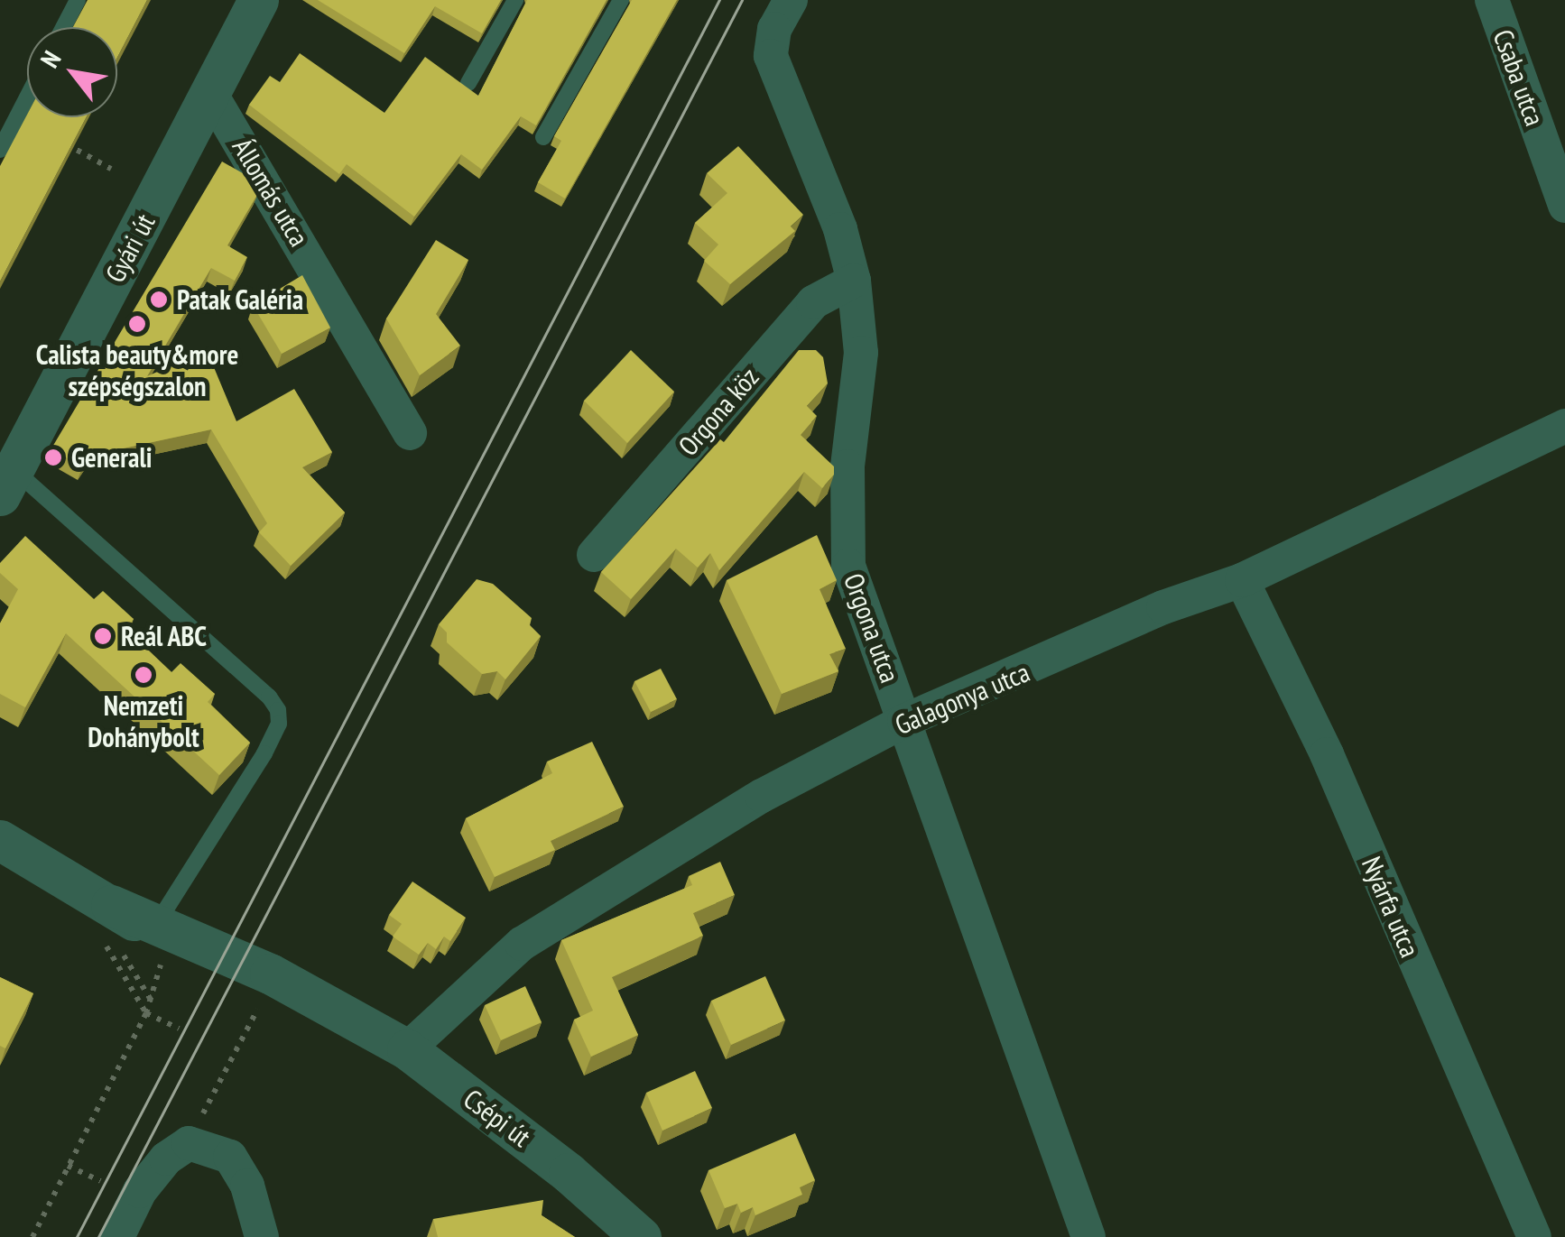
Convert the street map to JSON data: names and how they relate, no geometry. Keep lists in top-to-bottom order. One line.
{"streets":{"street":["Csaba utca","Állomás utca","Gyári út","Orgona köz","Orgona utca","Galagonya utca","Nyárfa utca","Csépi út"]},"crossings":[["Állomás utca","Gyári út"],["Orgona köz","Orgona utca"],["Orgona utca","Galagonya utca"],["Galagonya utca","Nyárfa utca"],["Galagonya utca","Csépi út"]],"places":["Patak Galéria","Calista beauty&more szépségszalon","Generali","Reál ABC","Nemzeti Dohánybolt"],"north":"top left"}
